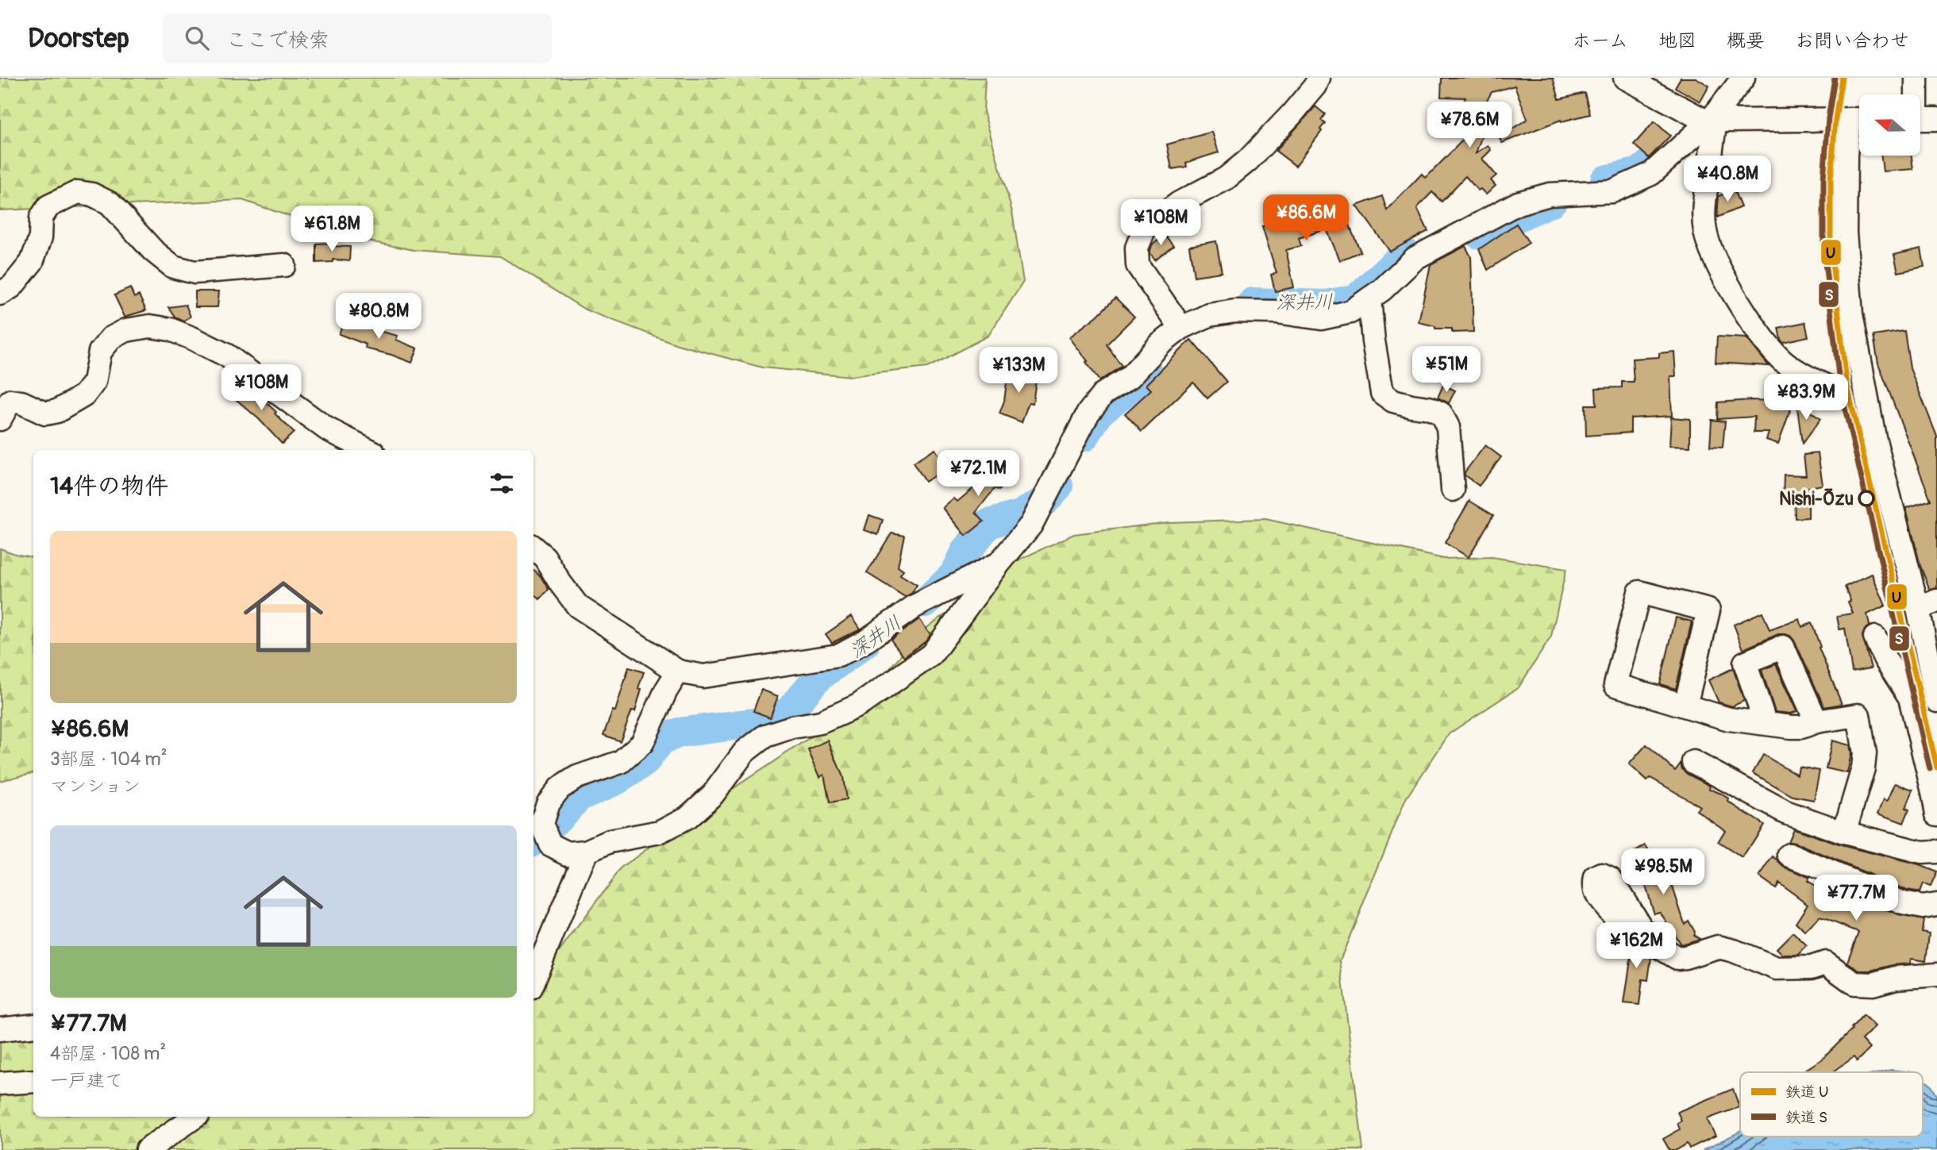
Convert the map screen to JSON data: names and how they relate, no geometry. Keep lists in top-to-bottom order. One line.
{"water":["深井川"],"places":["Nishi-Ōzu"],"lines":["rail line U","rail line S"],"legend":["鉄道 U","鉄道 S"],"north":"left","page":{"header":"Doorstep","search":"ここで検索","nav":["ホーム","地図","概要","お問い合わせ"],"price":["¥78.6M","¥40.8M","¥86.6M","¥108M","¥61.8M","¥80.8M","¥51M","¥133M","¥108M","¥83.9M","¥72.1M","¥98.5M","¥77.7M","¥162M"],"heading":"14件の物件","list":[{"name":"¥86.6M","note":"3部屋 · 104 m² · マンション"},{"name":"¥77.7M","note":"4部屋 · 108 m² · 一戸建て"}]}}
